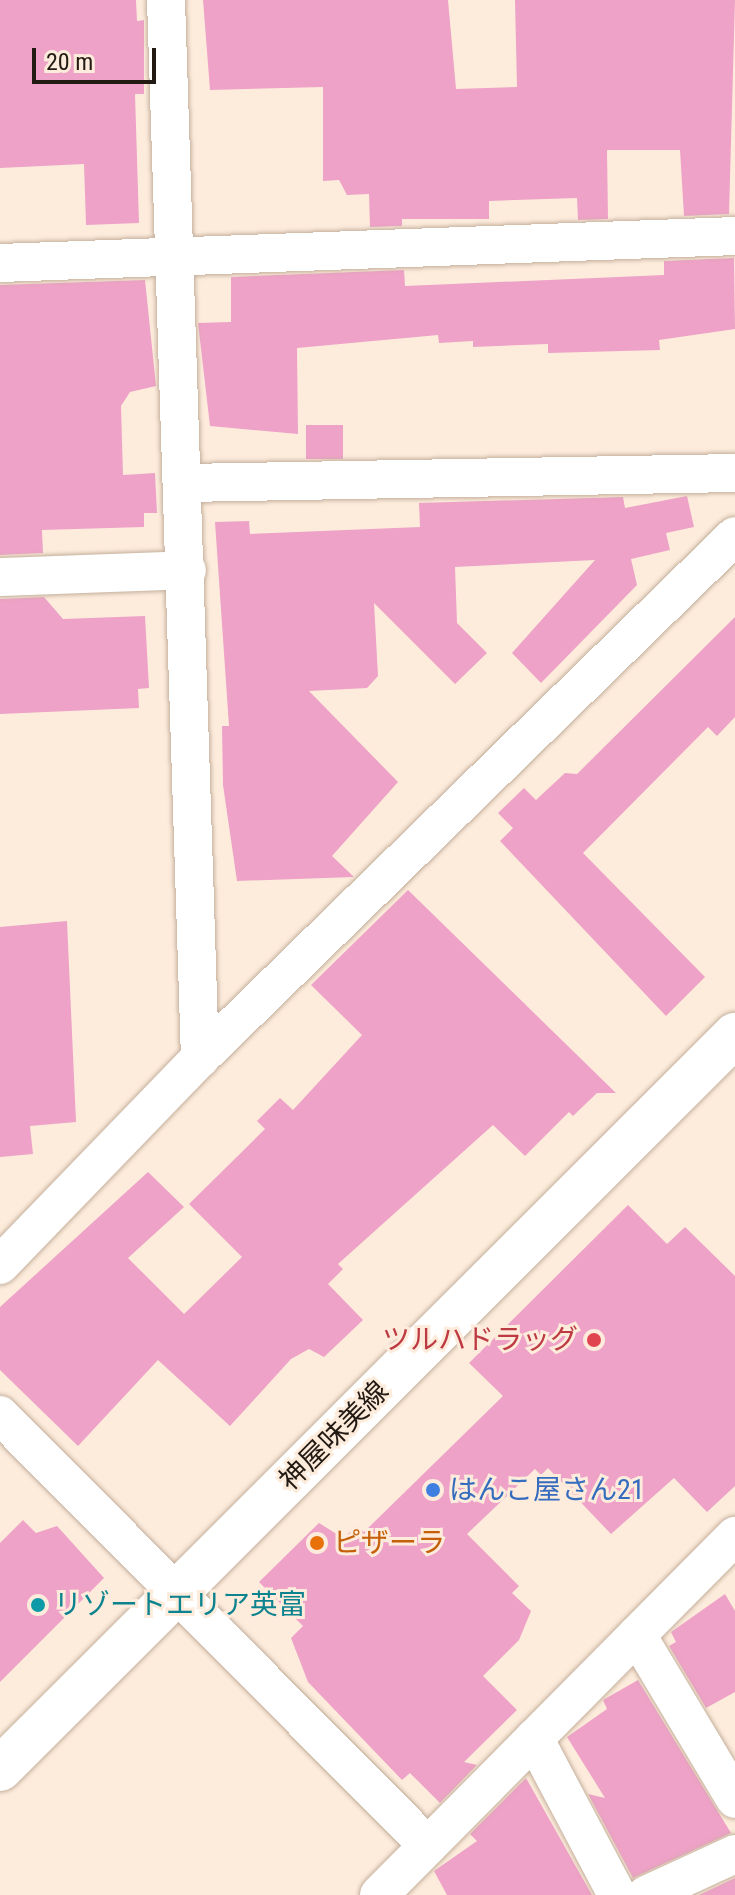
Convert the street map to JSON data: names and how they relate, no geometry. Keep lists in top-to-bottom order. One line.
{"streets":{"main road":["神屋味美線"]},"places":["ツルハドラッグ","はんこ屋さん21","ピザーラ","リゾートエリア英富"],"scale_bar":"20 m"}
